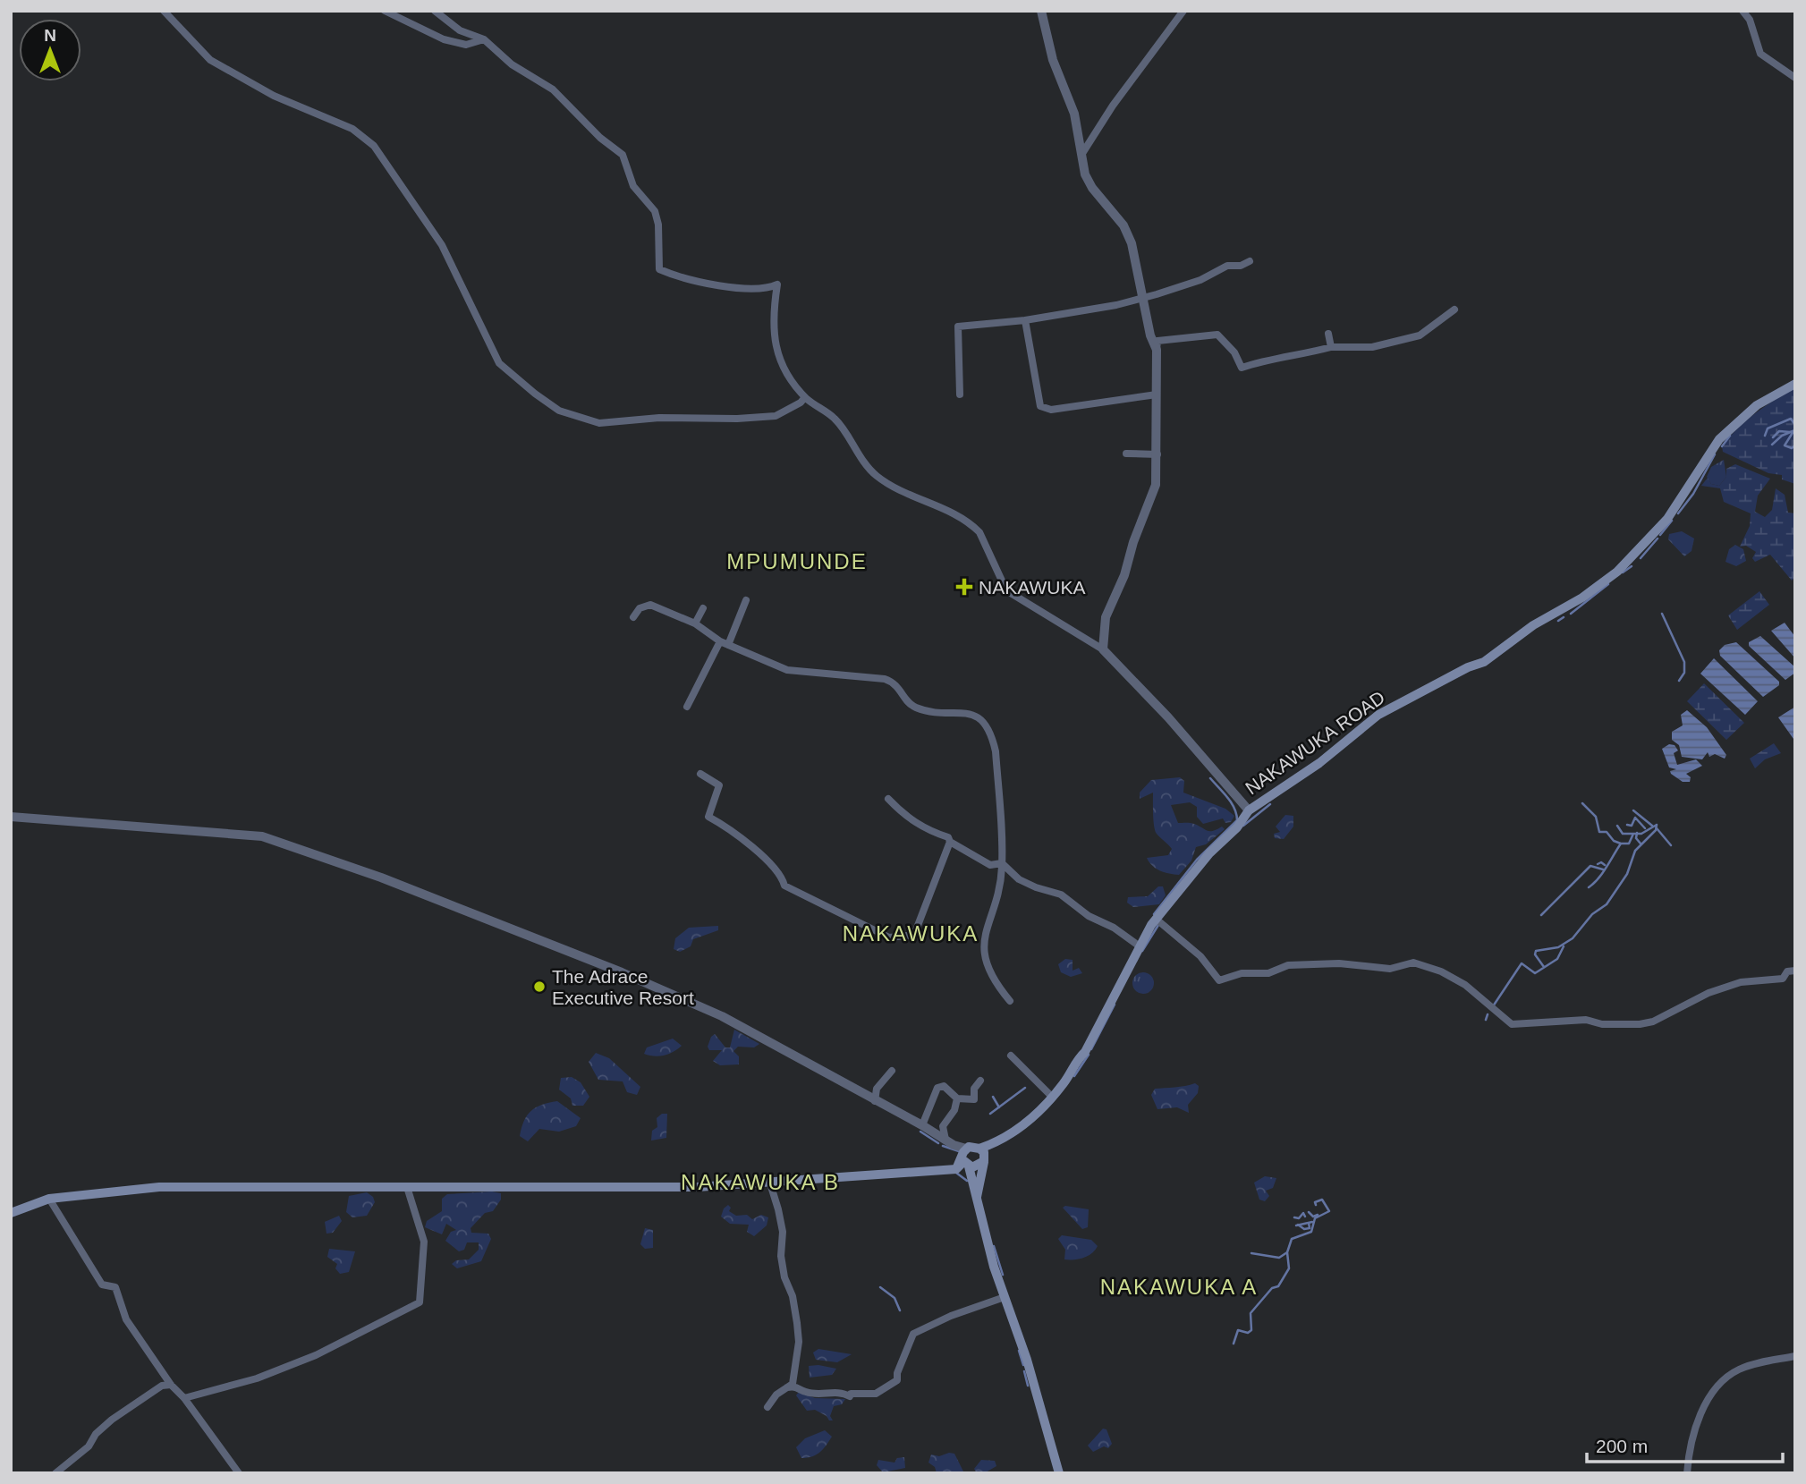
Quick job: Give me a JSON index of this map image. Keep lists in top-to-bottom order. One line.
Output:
{"streets":{"main road":["NAKAWUKA ROAD"]},"districts":["MPUMUNDE","NAKAWUKA","NAKAWUKA B","NAKAWUKA A"],"places":{"health":["NAKAWUKA"],"other":["The Adrace Executive Resort"]},"scale_bar":"200 m","north":"top"}
